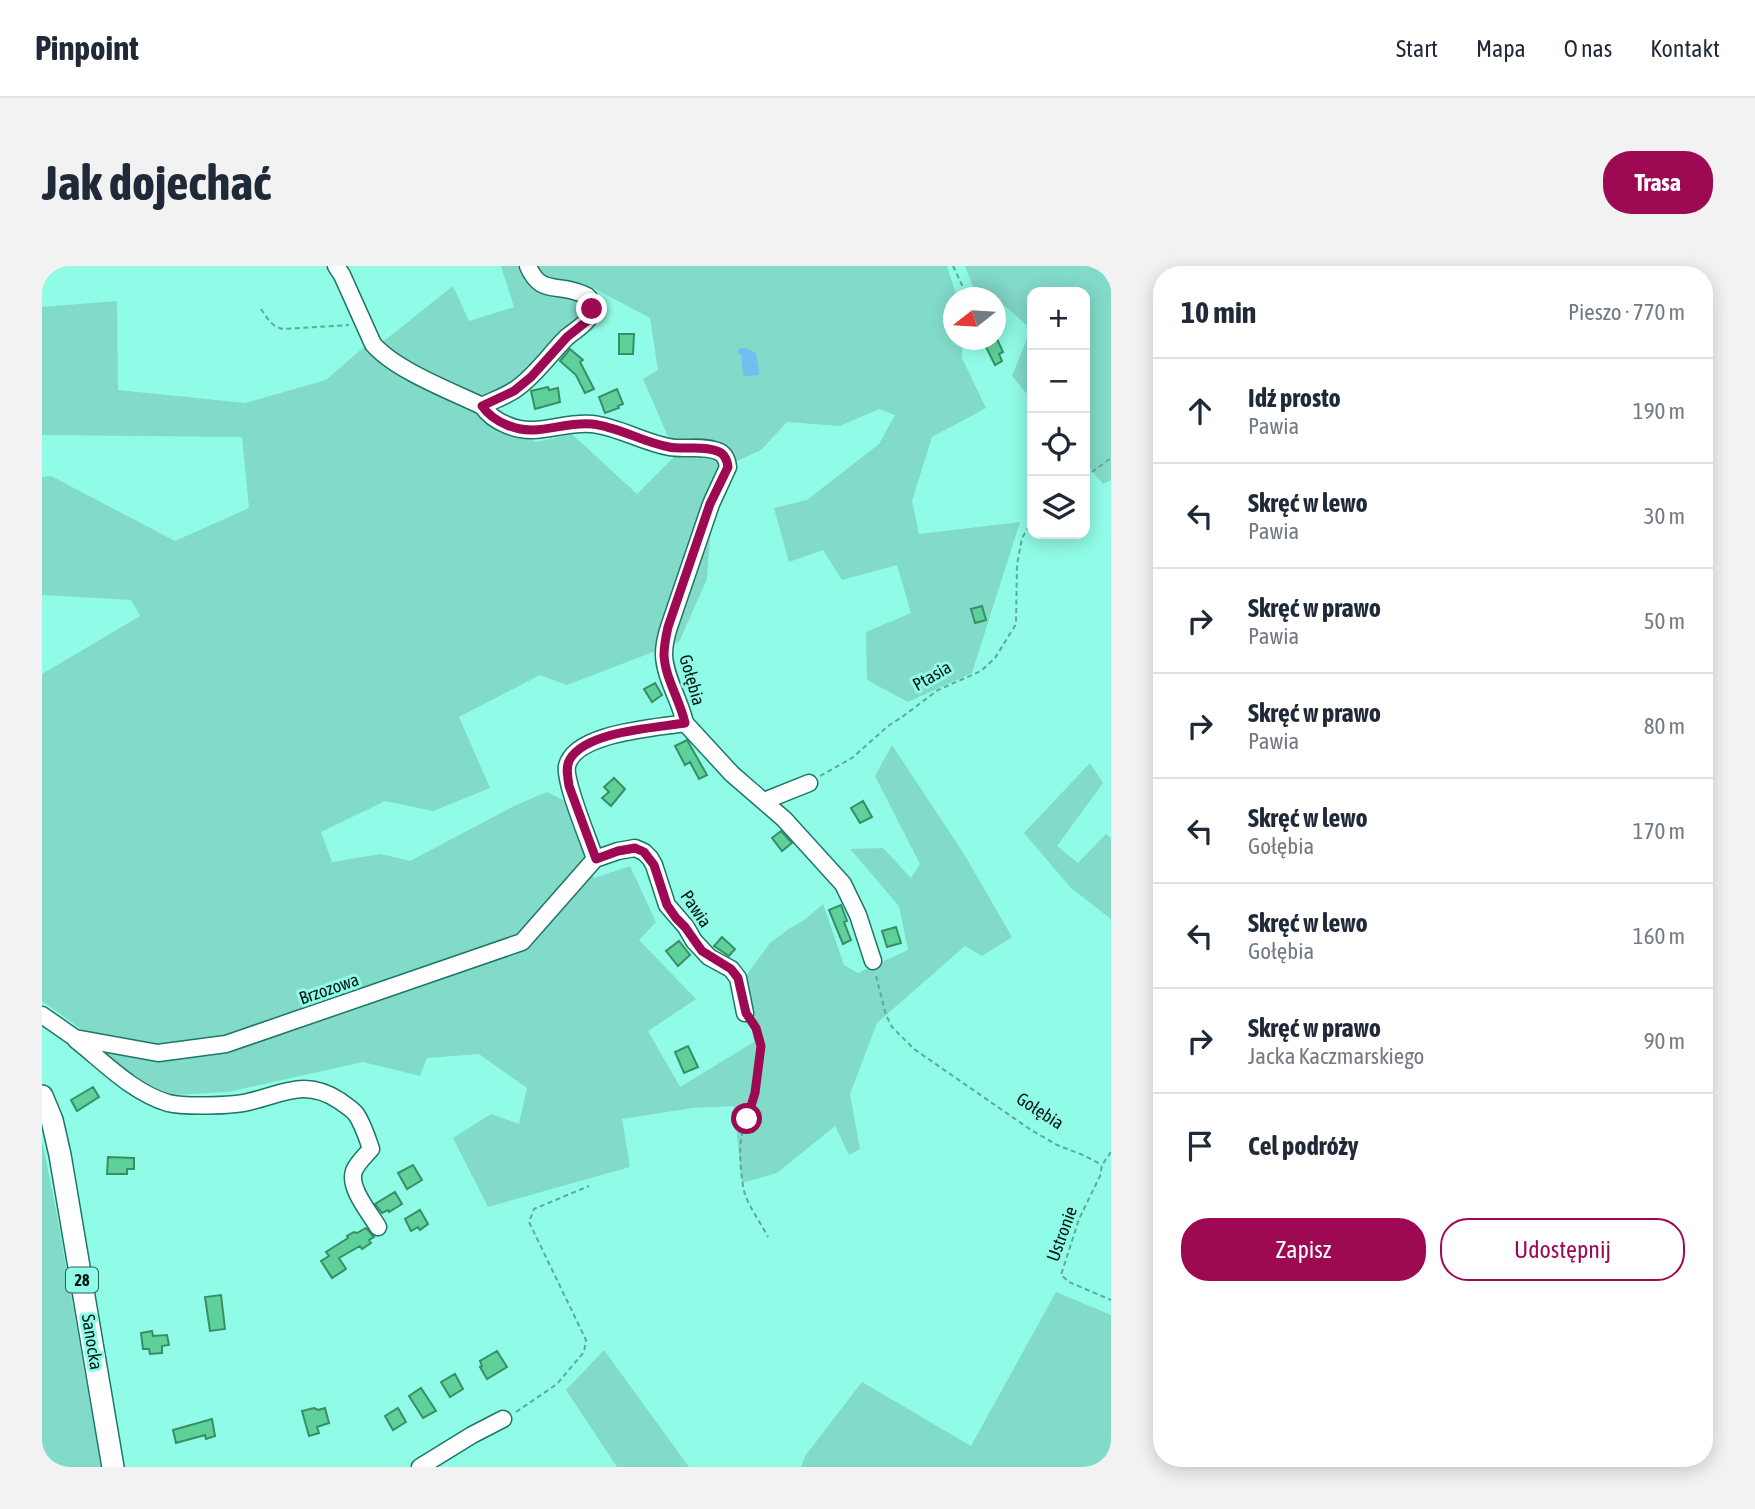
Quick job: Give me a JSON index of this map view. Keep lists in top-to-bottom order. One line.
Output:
{"streets":{"main road":["28","Sanocka"],"street":["Gołębia","Pawia","Brzozowa"],"path":["Ptasia","Ustronie"]},"crossings":[["Gołębia","Ustronie"],["Pawia","Brzozowa"]],"north":"left","page":{"header":"Pinpoint","nav":["Start","Mapa","O nas","Kontakt"],"buttons":["Trasa",["Zapisz","Udostępnij"]],"title":"Jak dojechać","heading":["10 min","Pieszo · 770 m"],"map_buttons":["+","−"],"list":[["Idź prosto","Pawia","190 m"],["Skręć w lewo","Pawia","30 m"],["Skręć w prawo","Pawia","50 m"],["Skręć w prawo","Pawia","80 m"],["Skręć w lewo","Gołębia","170 m"],["Skręć w lewo","Gołębia","160 m"],["Skręć w prawo","Jacka Kaczmarskiego","90 m"],"Cel podróży"]}}
